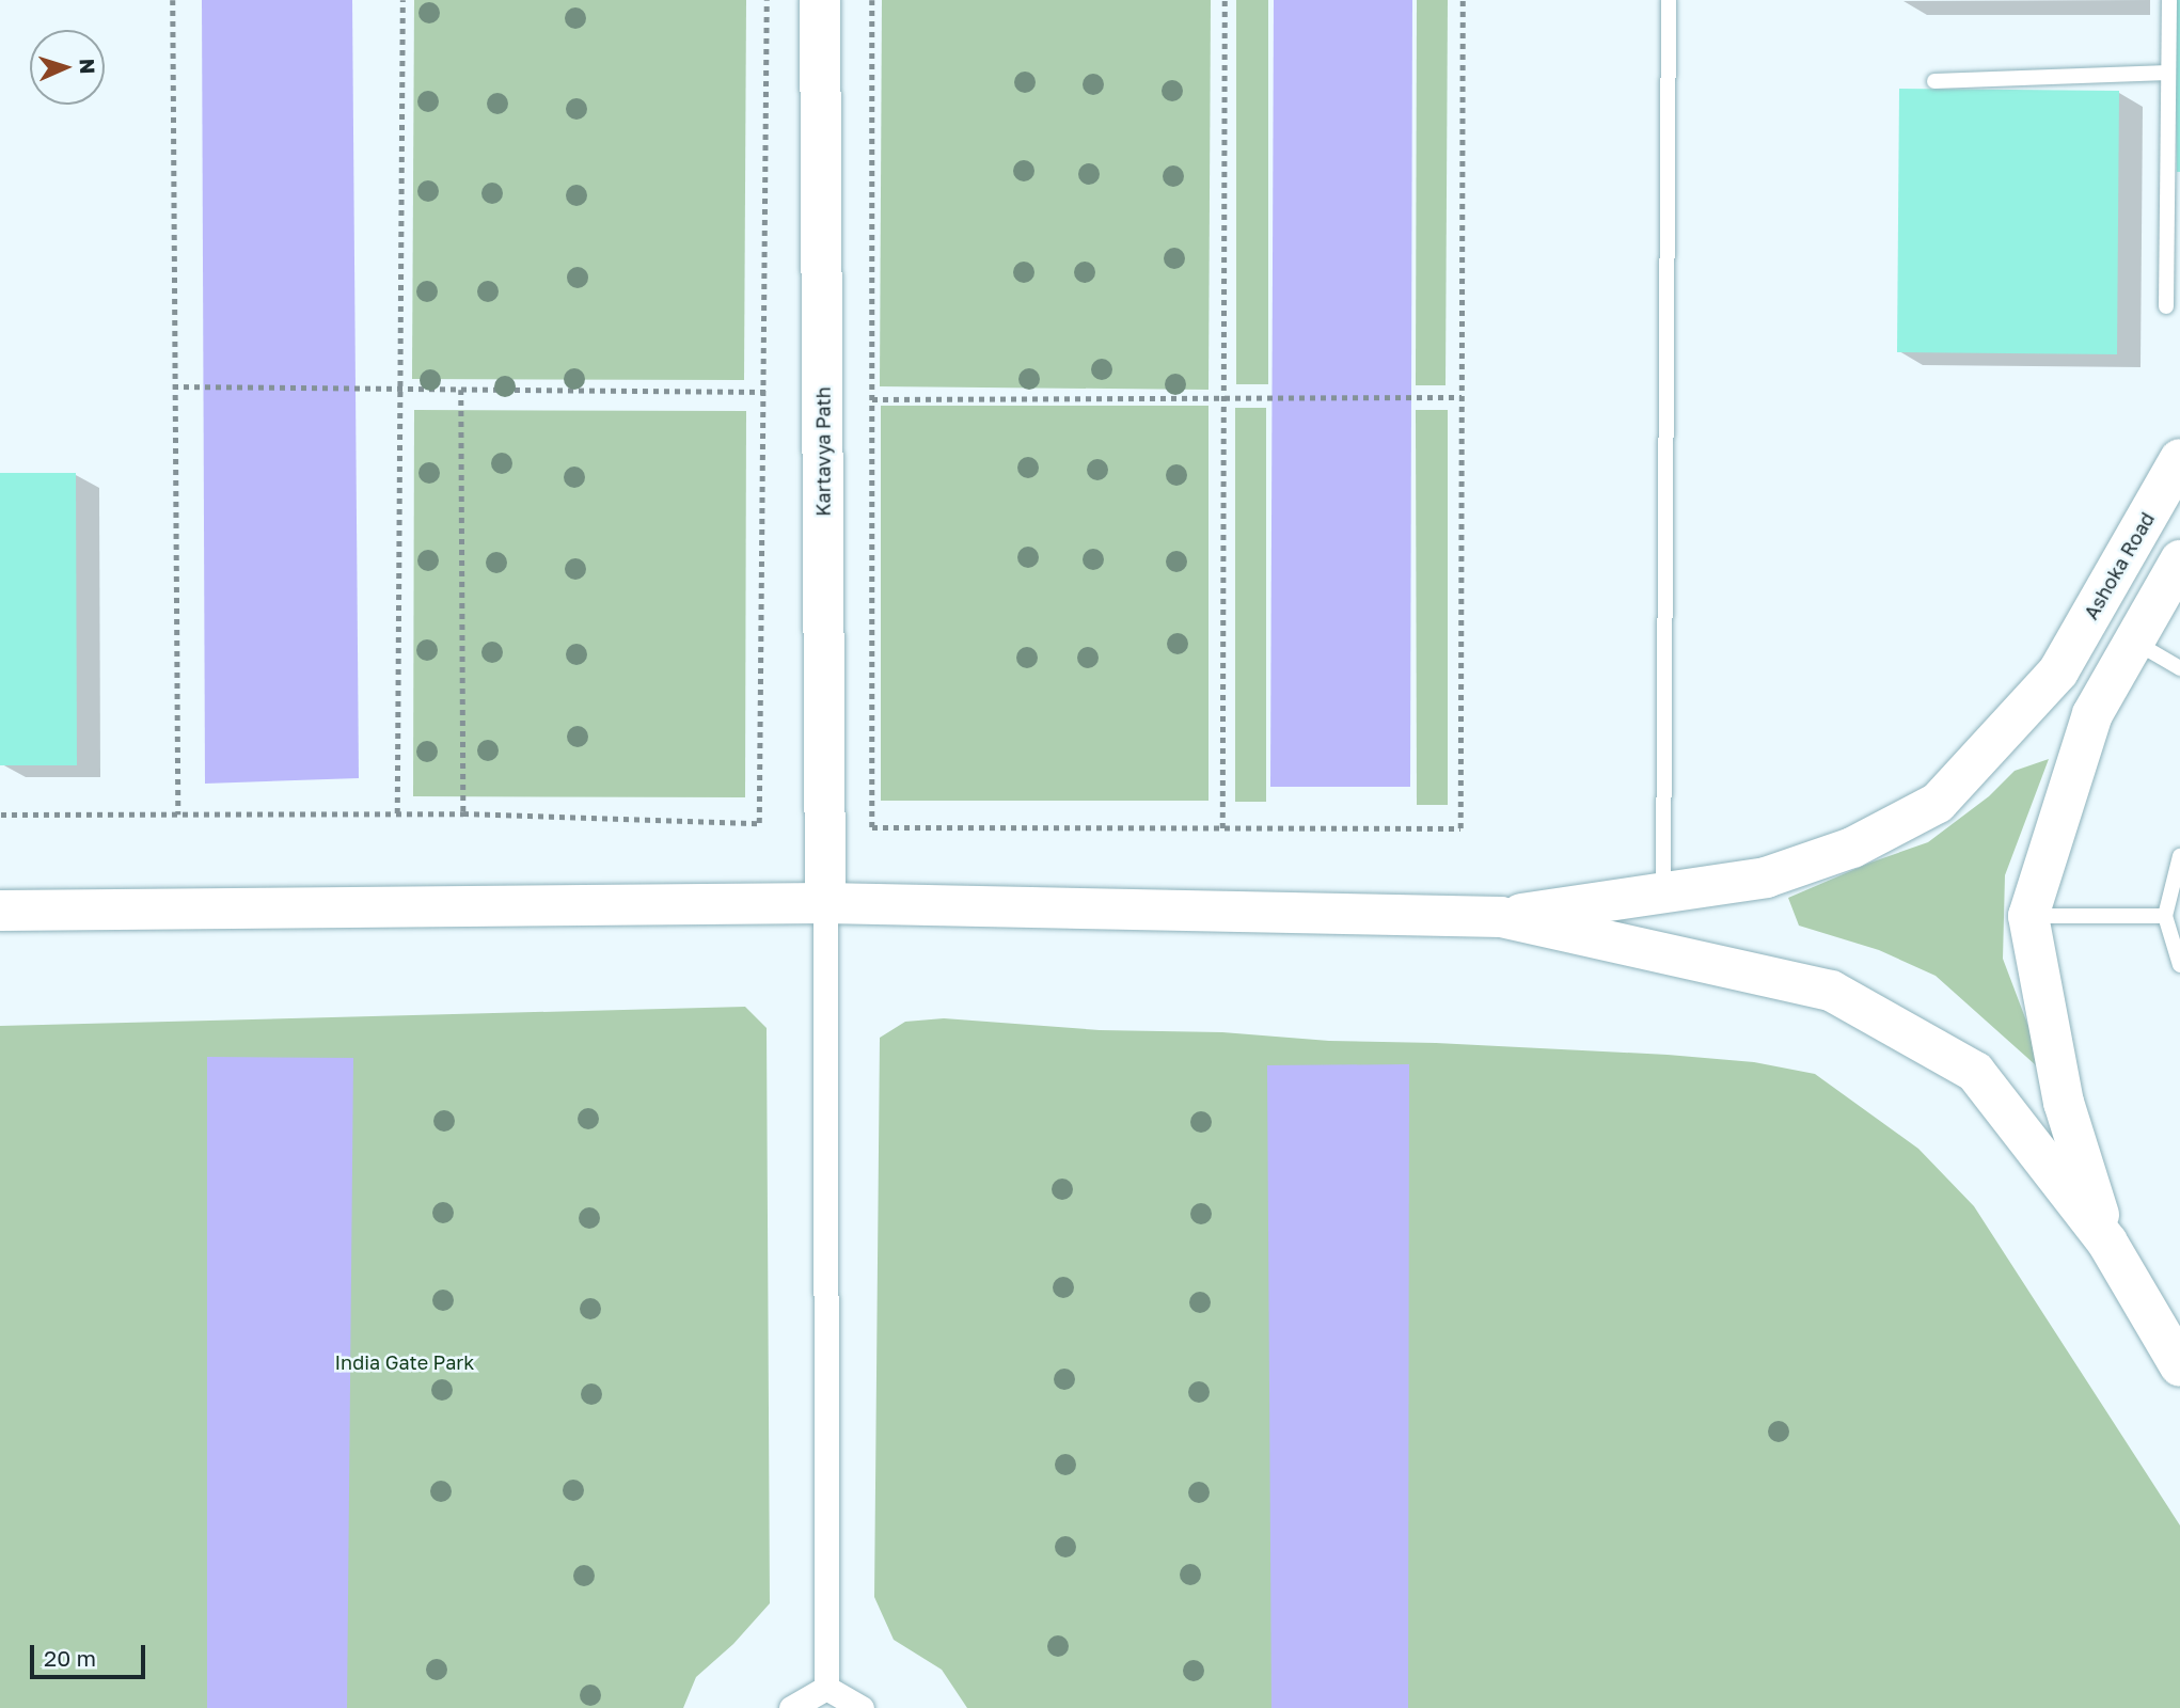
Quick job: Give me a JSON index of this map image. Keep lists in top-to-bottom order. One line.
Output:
{"streets":{"main road":["Kartavya Path","Ashoka Road"]},"parks":["India Gate Park"],"scale_bar":"20 m","north":"right"}
